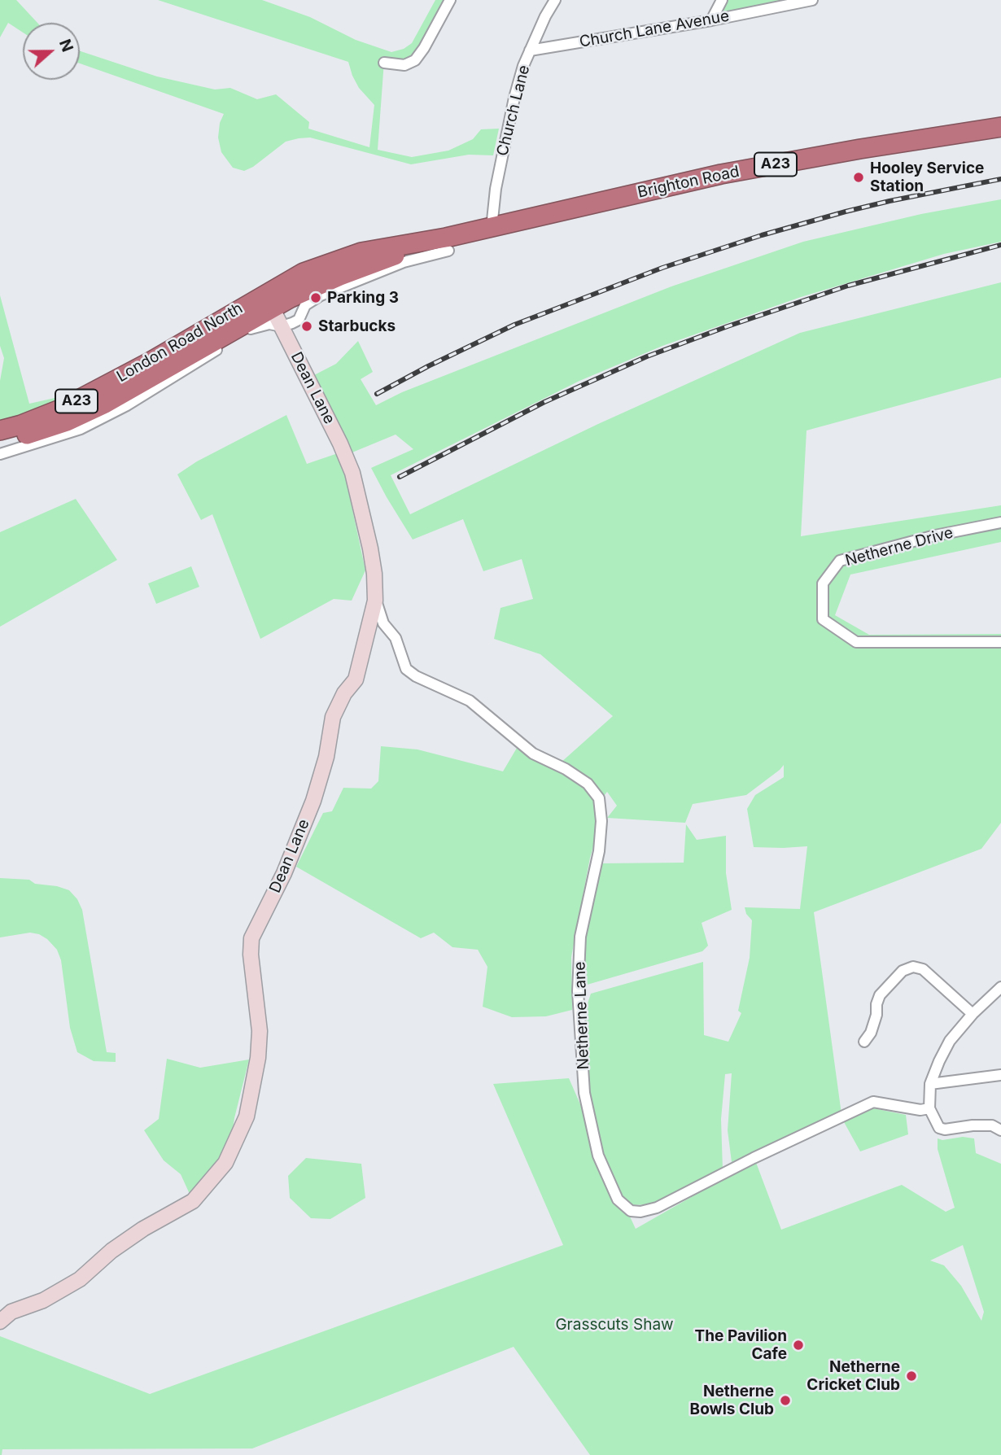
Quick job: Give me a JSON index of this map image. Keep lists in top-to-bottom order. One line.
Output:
{"streets":{"highway":["A23","Brighton Road","London Road North"],"street":["Church Lane Avenue","Church Lane","Dean Lane","Netherne Drive","Netherne Lane"]},"crossings":[["Church Lane Avenue","Church Lane"],["Church Lane","Brighton Road"],["Brighton Road","London Road North"],["Brighton Road","Dean Lane"],["London Road North","Dean Lane"],["Dean Lane","Netherne Lane"]],"parks":["Grasscuts Shaw"],"places":["Hooley Service Station","Parking 3","Starbucks","The Pavilion Cafe","Netherne Cricket Club","Netherne Bowls Club"],"north":"right"}
